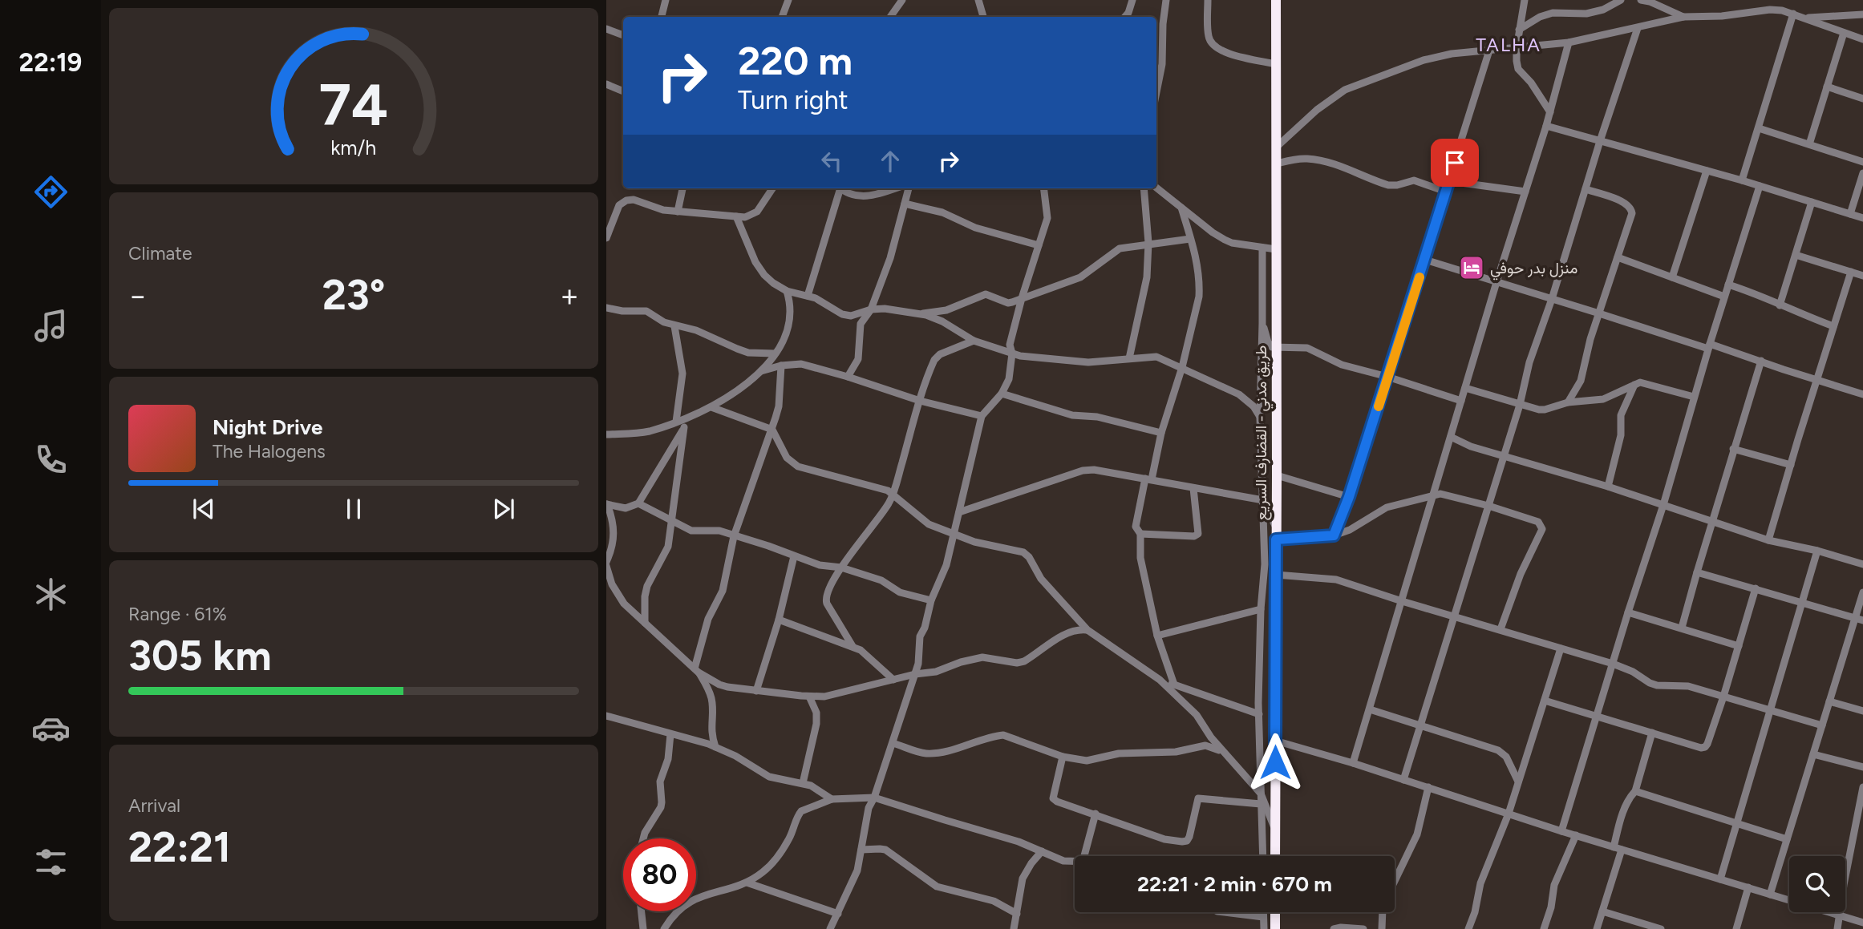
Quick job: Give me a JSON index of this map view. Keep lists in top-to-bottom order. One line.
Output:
{"streets":{"highway":["طريق مدني - القضارف السريع"]},"districts":["TALHA"],"places":{"hotel":["منزل بدر حوفي"]},"page":{"tabs":"22:19","turn":["220 m","Turn right"],"tile":["Climate",["Range · 61%","305 km"],["Arrival","22:21"]],"heat":["−","23°","+"],"song":["Night Drive","The Halogens"],"limit":"80","trip":"22:21 · 2 min · 670 m","gauge":["74","km/h"]}}
